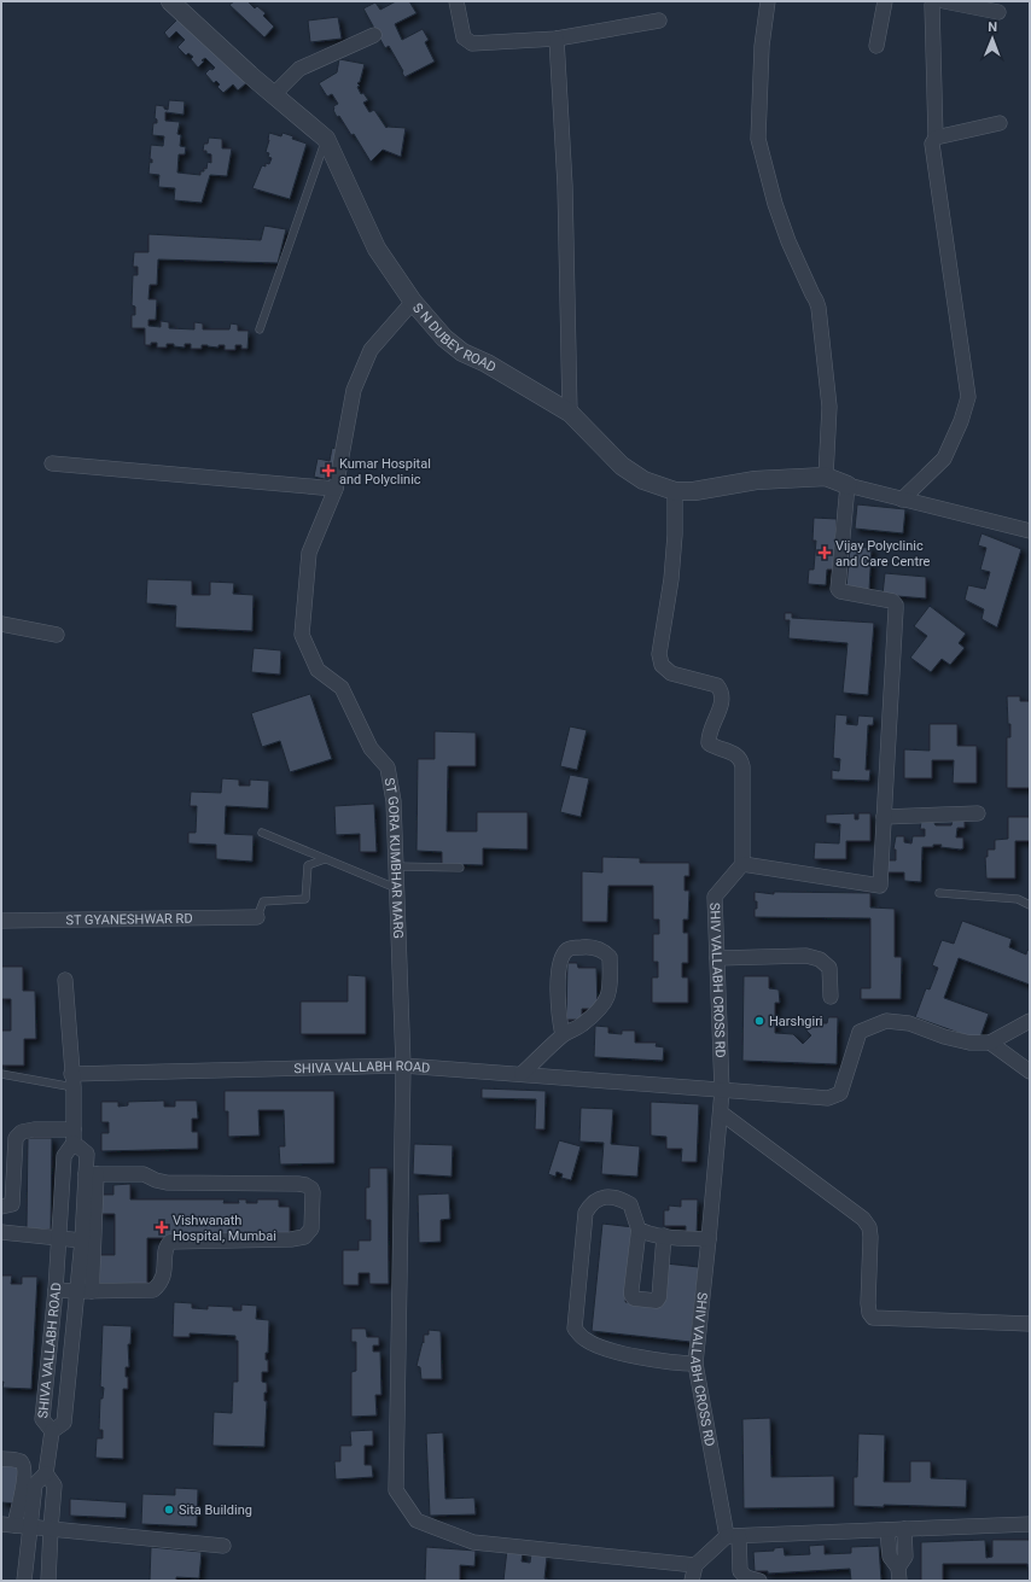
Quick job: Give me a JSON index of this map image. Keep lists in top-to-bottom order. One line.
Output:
{"streets":{"street":["S N DUBEY ROAD","ST GORA KUMBHAR MARG","ST GYANESHWAR RD","SHIV VALLABH CROSS RD","SHIVA VALLABH ROAD"]},"crossings":[["S N DUBEY ROAD","ST GORA KUMBHAR MARG"],["ST GORA KUMBHAR MARG","SHIVA VALLABH ROAD"],["SHIV VALLABH CROSS RD","SHIVA VALLABH ROAD"]],"places":{"health":["Kumar Hospital and Polyclinic","Vijay Polyclinic and Care Centre","Vishwanath Hospital, Mumbai"],"other":["Harshgiri","Sita Building"]},"north":"top"}
